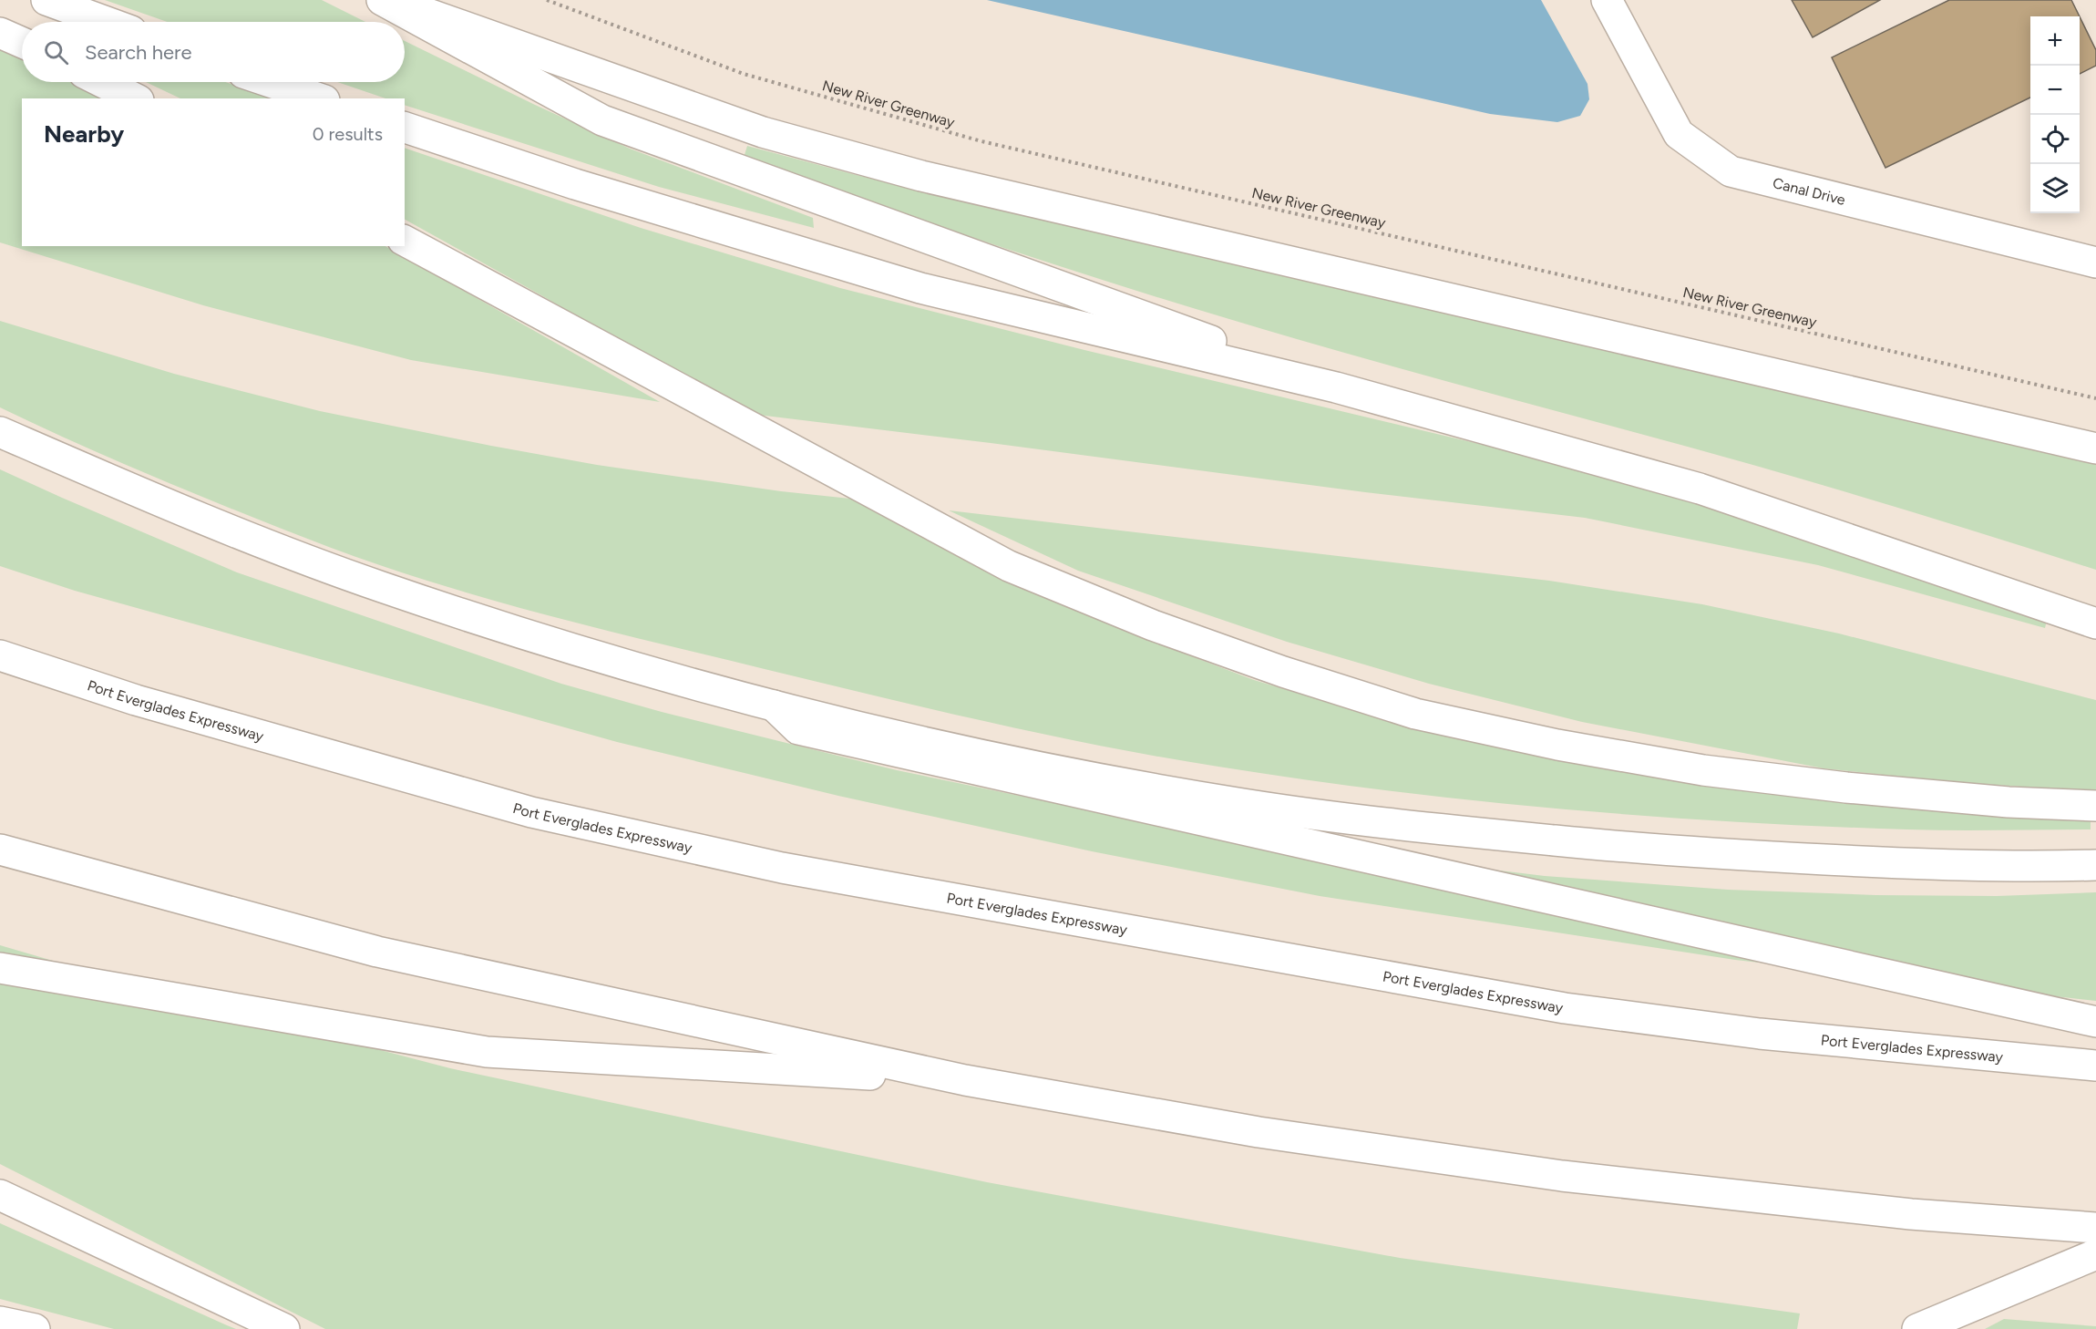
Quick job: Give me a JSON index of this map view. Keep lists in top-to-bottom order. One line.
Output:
{"streets":{"main road":["Canal Drive","Port Everglades Expressway"],"path":["New River Greenway"]},"page":{"map_buttons":["+","−"],"search":"Search here","heading":["Nearby","0 results"]}}
